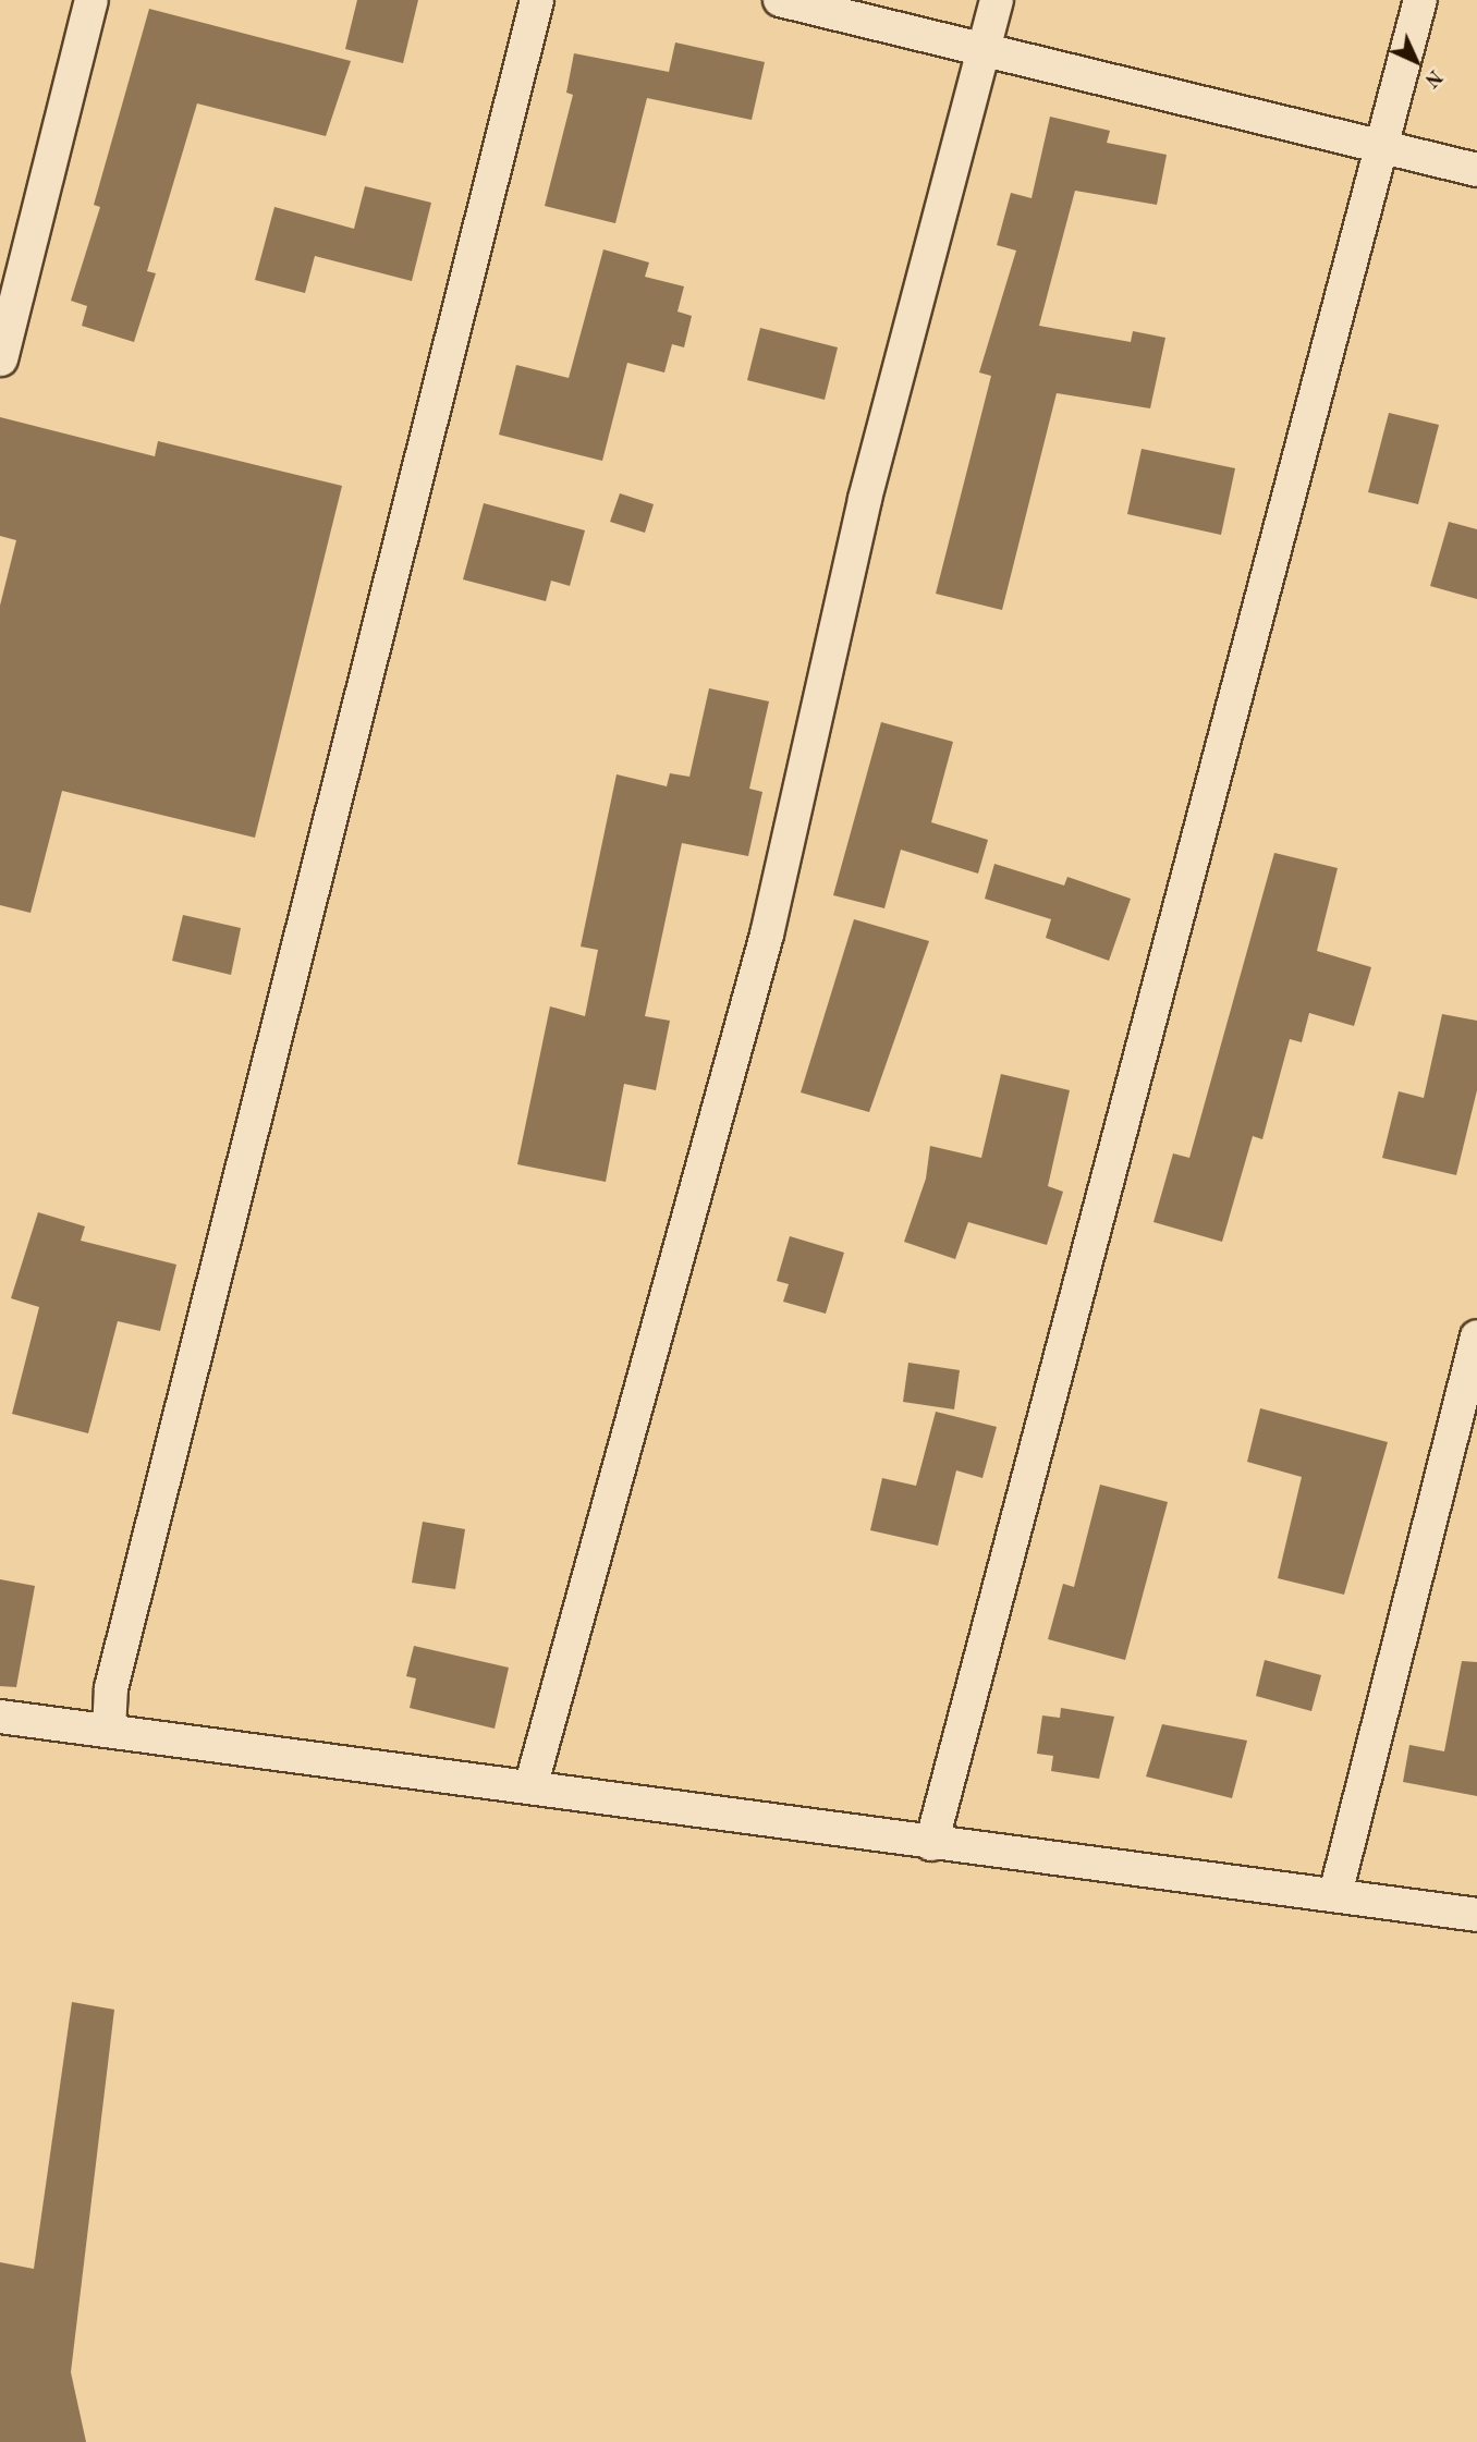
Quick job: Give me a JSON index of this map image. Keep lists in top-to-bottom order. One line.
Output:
{"north":"bottom right"}
